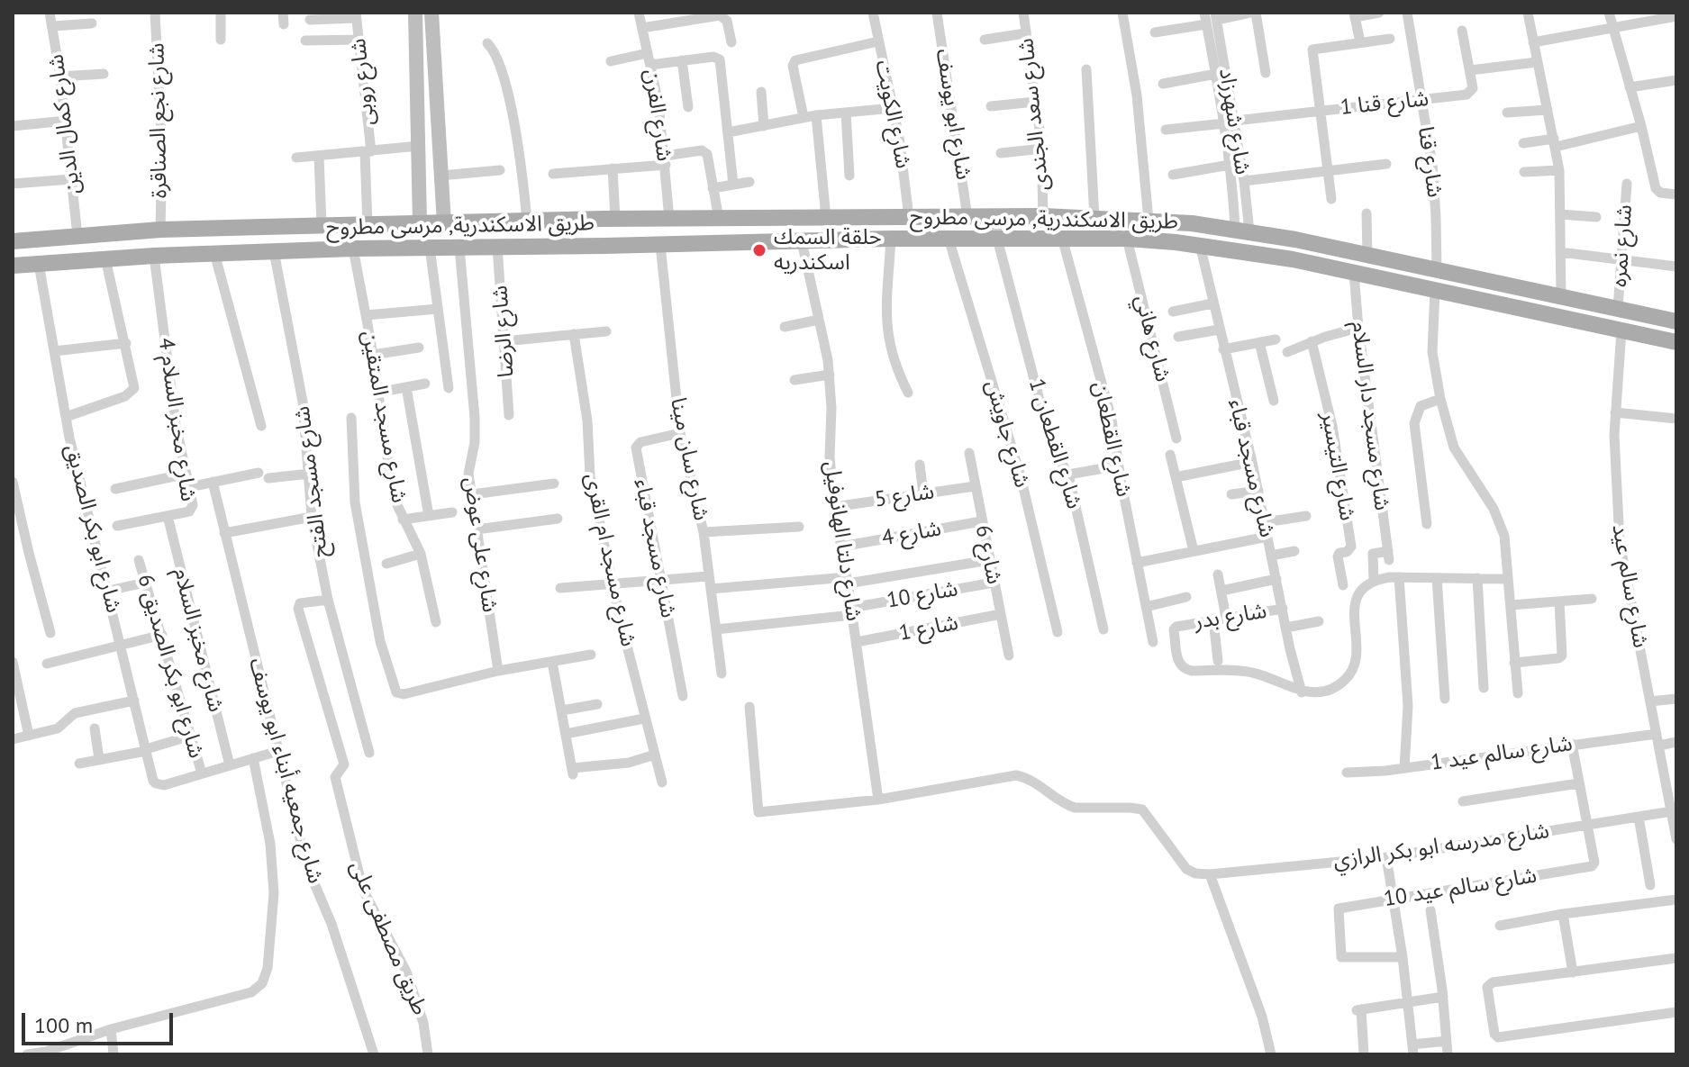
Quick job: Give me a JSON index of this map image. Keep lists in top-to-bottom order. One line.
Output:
{"streets":{"main road":["طريق الاسكندرية, مرسى مطروح"],"street":["شارع روبى","شارع قنا 1","شارع الكويت","شارع ابو يوسف","شارع سعد الجندى","شارع الفرن","شارع نجع الصناقرة","شارع شهرزاد","شارع كمال الدين","شارع قنا","شارع نمره","شارع الرضا","شارع هاني","شارع مسجد دار السلام","شارع مسجد المتقين","شارع مخبز السلام 4","شارع جاويش","شارع القطعان","شارع القطعان 1","شارع سان مينا","شارع التيسير","شارع مسجد قباء","شارع مسجد الفتح","شارع 5","شارع ابو بكر الصديق","شارع 4","شارع دلتا الهانوفيل","شارع على عوض","شارع 6","شارع مسجد ام القرى","شارع سالم عيد","شارع 10","شارع بدر","شارع 1","شارع مخبز السلام","شارع ابو بكر الصديق 6","شارع سالم عيد 1","شارع جمعيه أبناء ابو يوسف","شارع مدرسه ابو بكر الرازي","شارع سالم عيد 10","طريق مصطفى على"]},"crossings":[["شارع روبى","طريق الاسكندرية, مرسى مطروح"],["شارع قنا 1","شارع شهرزاد"],["شارع قنا 1","شارع قنا"],["شارع الكويت","طريق الاسكندرية, مرسى مطروح"],["شارع ابو يوسف","طريق الاسكندرية, مرسى مطروح"],["شارع سعد الجندى","طريق الاسكندرية, مرسى مطروح"],["شارع الفرن","طريق الاسكندرية, مرسى مطروح"],["شارع نجع الصناقرة","طريق الاسكندرية, مرسى مطروح"],["شارع شهرزاد","طريق الاسكندرية, مرسى مطروح"],["شارع كمال الدين","طريق الاسكندرية, مرسى مطروح"],["شارع قنا","طريق الاسكندرية, مرسى مطروح"],["طريق الاسكندرية, مرسى مطروح","شارع نمره"],["طريق الاسكندرية, مرسى مطروح","شارع الرضا"],["طريق الاسكندرية, مرسى مطروح","شارع هاني"],["طريق الاسكندرية, مرسى مطروح","شارع مسجد دار السلام"],["طريق الاسكندرية, مرسى مطروح","شارع مسجد المتقين"],["طريق الاسكندرية, مرسى مطروح","شارع مخبز السلام 4"],["طريق الاسكندرية, مرسى مطروح","شارع جاويش"],["طريق الاسكندرية, مرسى مطروح","شارع القطعان"],["طريق الاسكندرية, مرسى مطروح","شارع القطعان 1"],["طريق الاسكندرية, مرسى مطروح","شارع سان مينا"],["طريق الاسكندرية, مرسى مطروح","شارع مسجد قباء"],["طريق الاسكندرية, مرسى مطروح","شارع مسجد الفتح"],["طريق الاسكندرية, مرسى مطروح","شارع ابو بكر الصديق"],["طريق الاسكندرية, مرسى مطروح","شارع دلتا الهانوفيل"],["طريق الاسكندرية, مرسى مطروح","شارع على عوض"],["طريق الاسكندرية, مرسى مطروح","شارع سالم عيد"],["شارع مخبز السلام 4","شارع مخبز السلام"],["شارع سان مينا","شارع مسجد قباء"],["شارع مسجد قباء","شارع بدر"],["شارع مسجد الفتح","طريق مصطفى على"],["شارع 5","شارع دلتا الهانوفيل"],["شارع 5","شارع 6"],["شارع ابو بكر الصديق","شارع ابو بكر الصديق 6"],["شارع 4","شارع دلتا الهانوفيل"],["شارع 4","شارع 6"],["شارع دلتا الهانوفيل","شارع 10"],["شارع دلتا الهانوفيل","شارع 1"],["شارع 6","شارع 10"],["شارع 6","شارع 1"],["شارع سالم عيد","شارع سالم عيد 1"],["شارع سالم عيد","شارع مدرسه ابو بكر الرازي"],["شارع مدرسه ابو بكر الرازي","شارع سالم عيد 10"]],"places":["حلقة السمك اسكندريه"],"scale_bar":"100 m"}
